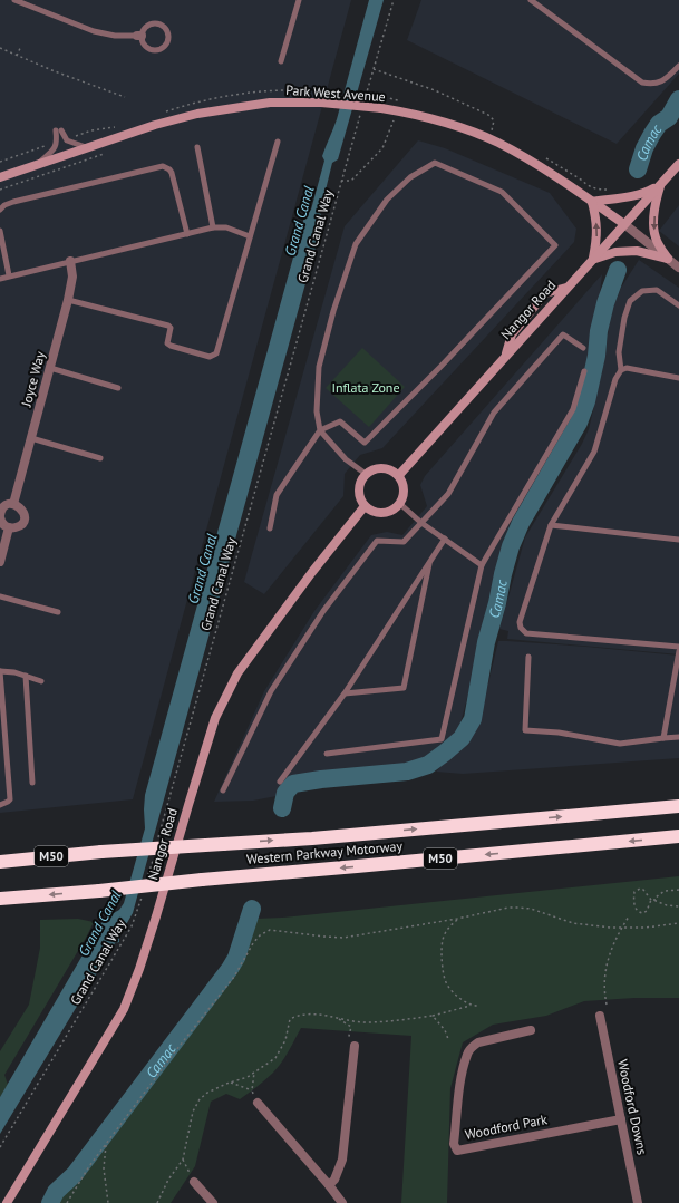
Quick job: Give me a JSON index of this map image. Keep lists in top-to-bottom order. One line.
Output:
{"streets":{"highway":["Western Parkway Motorway","M50"],"main road":["Park West Avenue","Nangor Road"],"street":["Joyce Way","Woodford Downs","Woodford Park"],"path":["Grand Canal Way"]},"crossings":[["Park West Avenue","Nangor Road"],["Woodford Downs","Woodford Park"]],"water":["Camac","Grand Canal"],"parks":["Inflata Zone"]}
